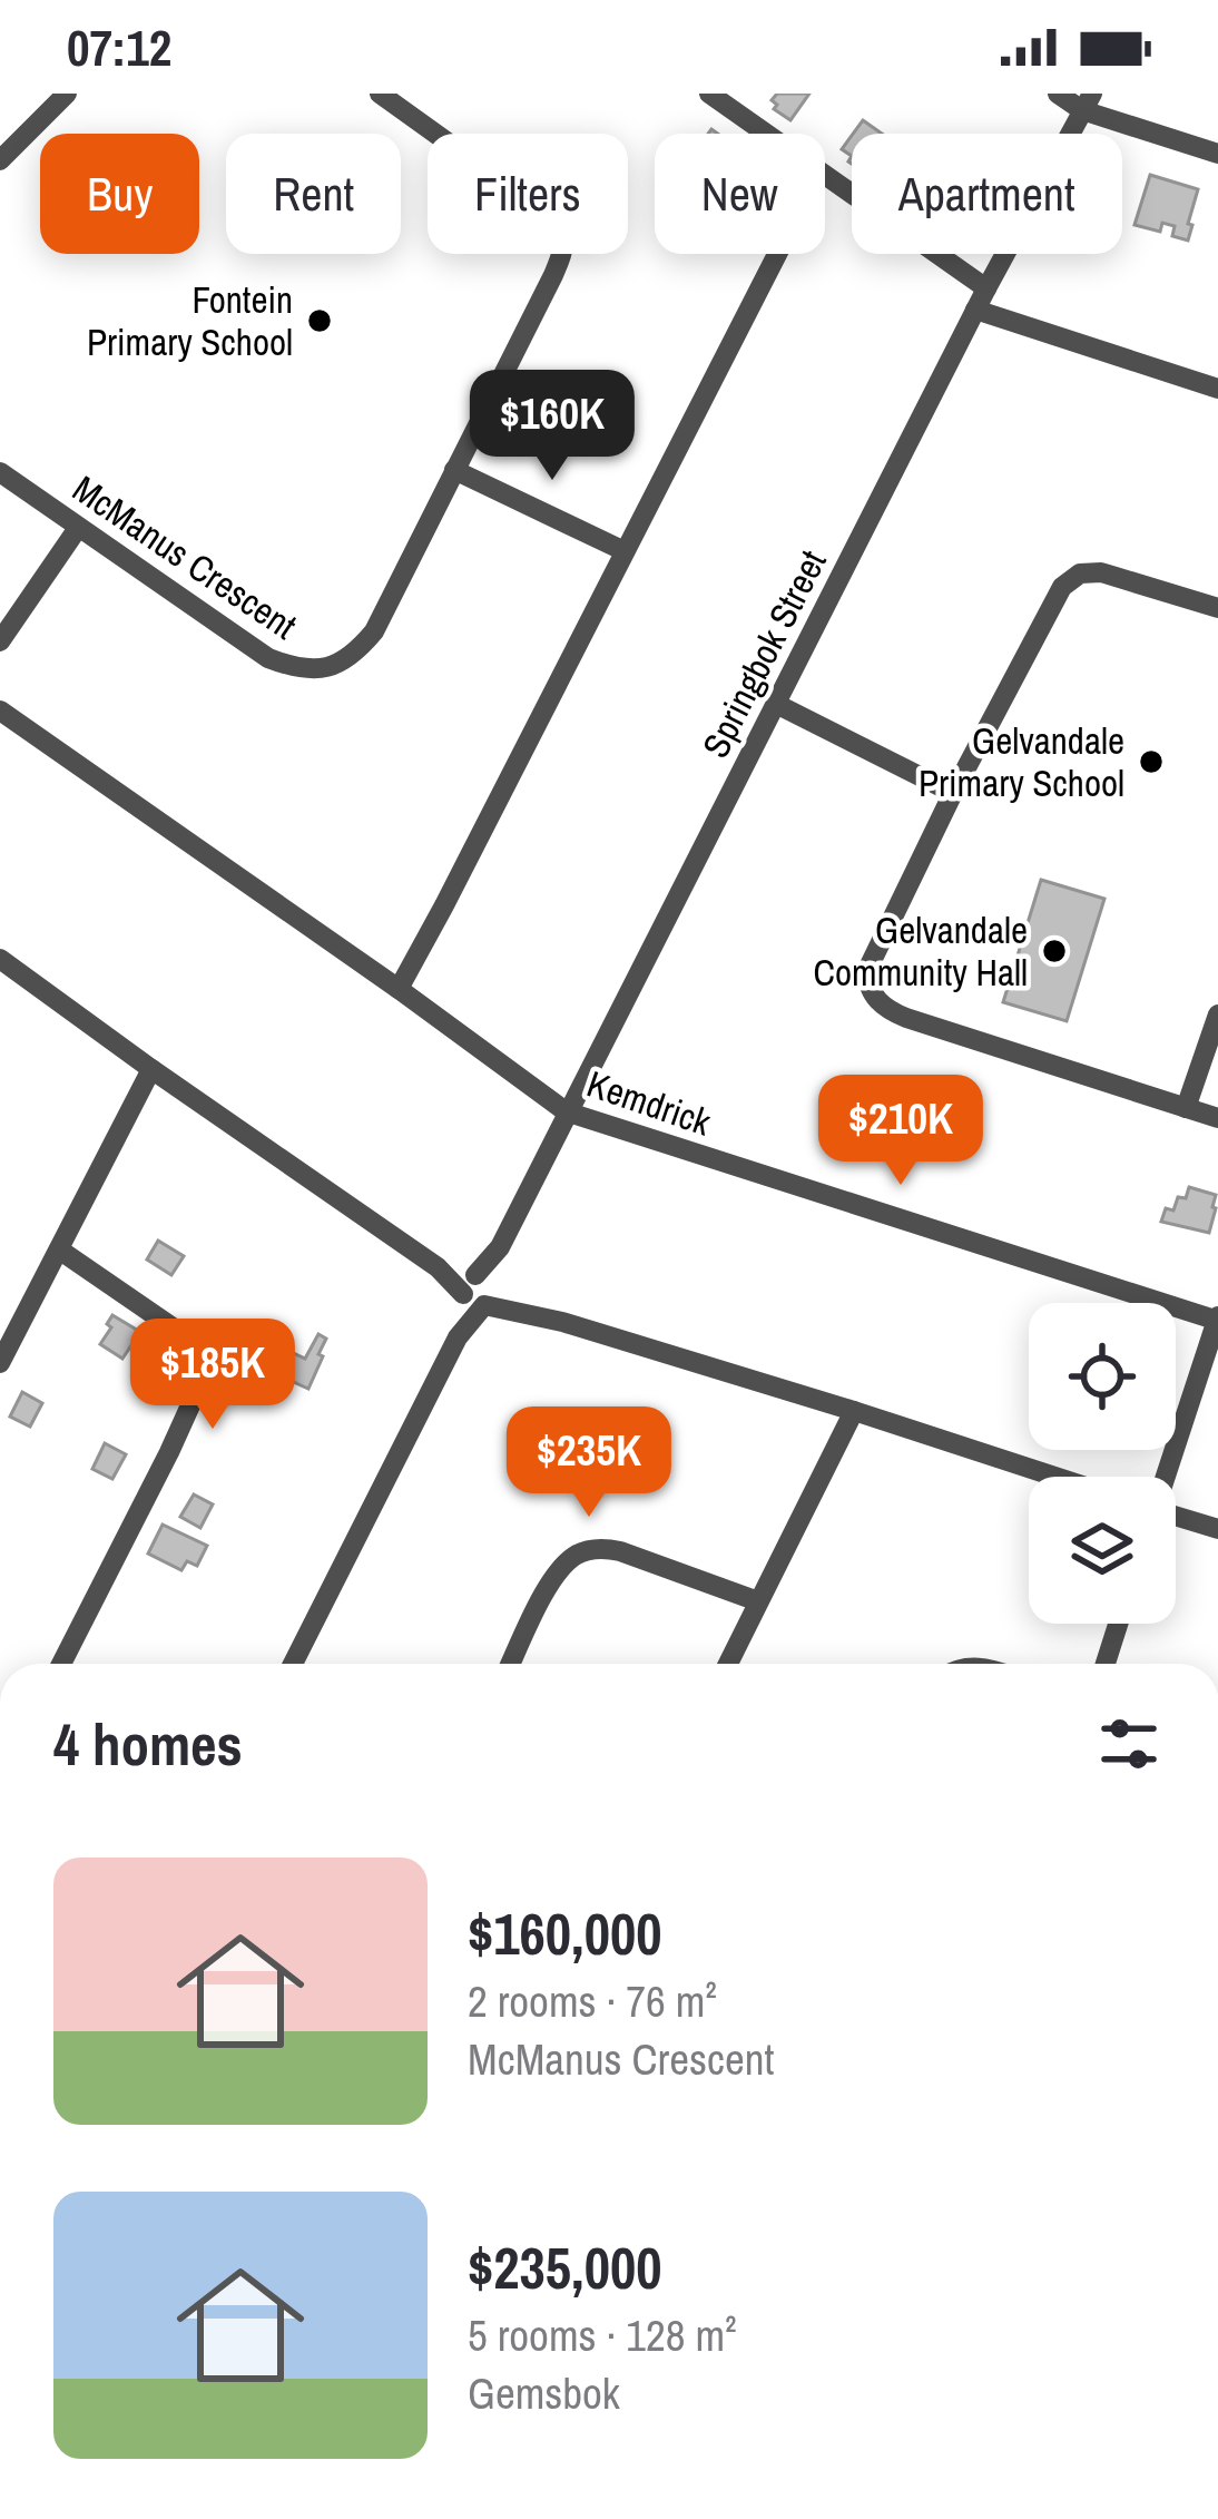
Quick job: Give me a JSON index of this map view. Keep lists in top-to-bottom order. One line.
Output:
{"streets":{"street":["McManus Crescent","Springbok Street","Kemdrick"]},"crossings":[["Springbok Street","Kemdrick"]],"places":["Fontein Primary School","Gelvandale Primary School","Gelvandale Community Hall"],"page":{"status":"07:12","chip":["Buy","Rent","Filters","New","Apartment"],"price":["$160K","$210K","$185K","$235K"],"heading":"4 homes","list":[{"name":"$160,000","note":"2 rooms · 76 m² · McManus Crescent"},{"name":"$235,000","note":"5 rooms · 128 m² · Gemsbok"}]}}
